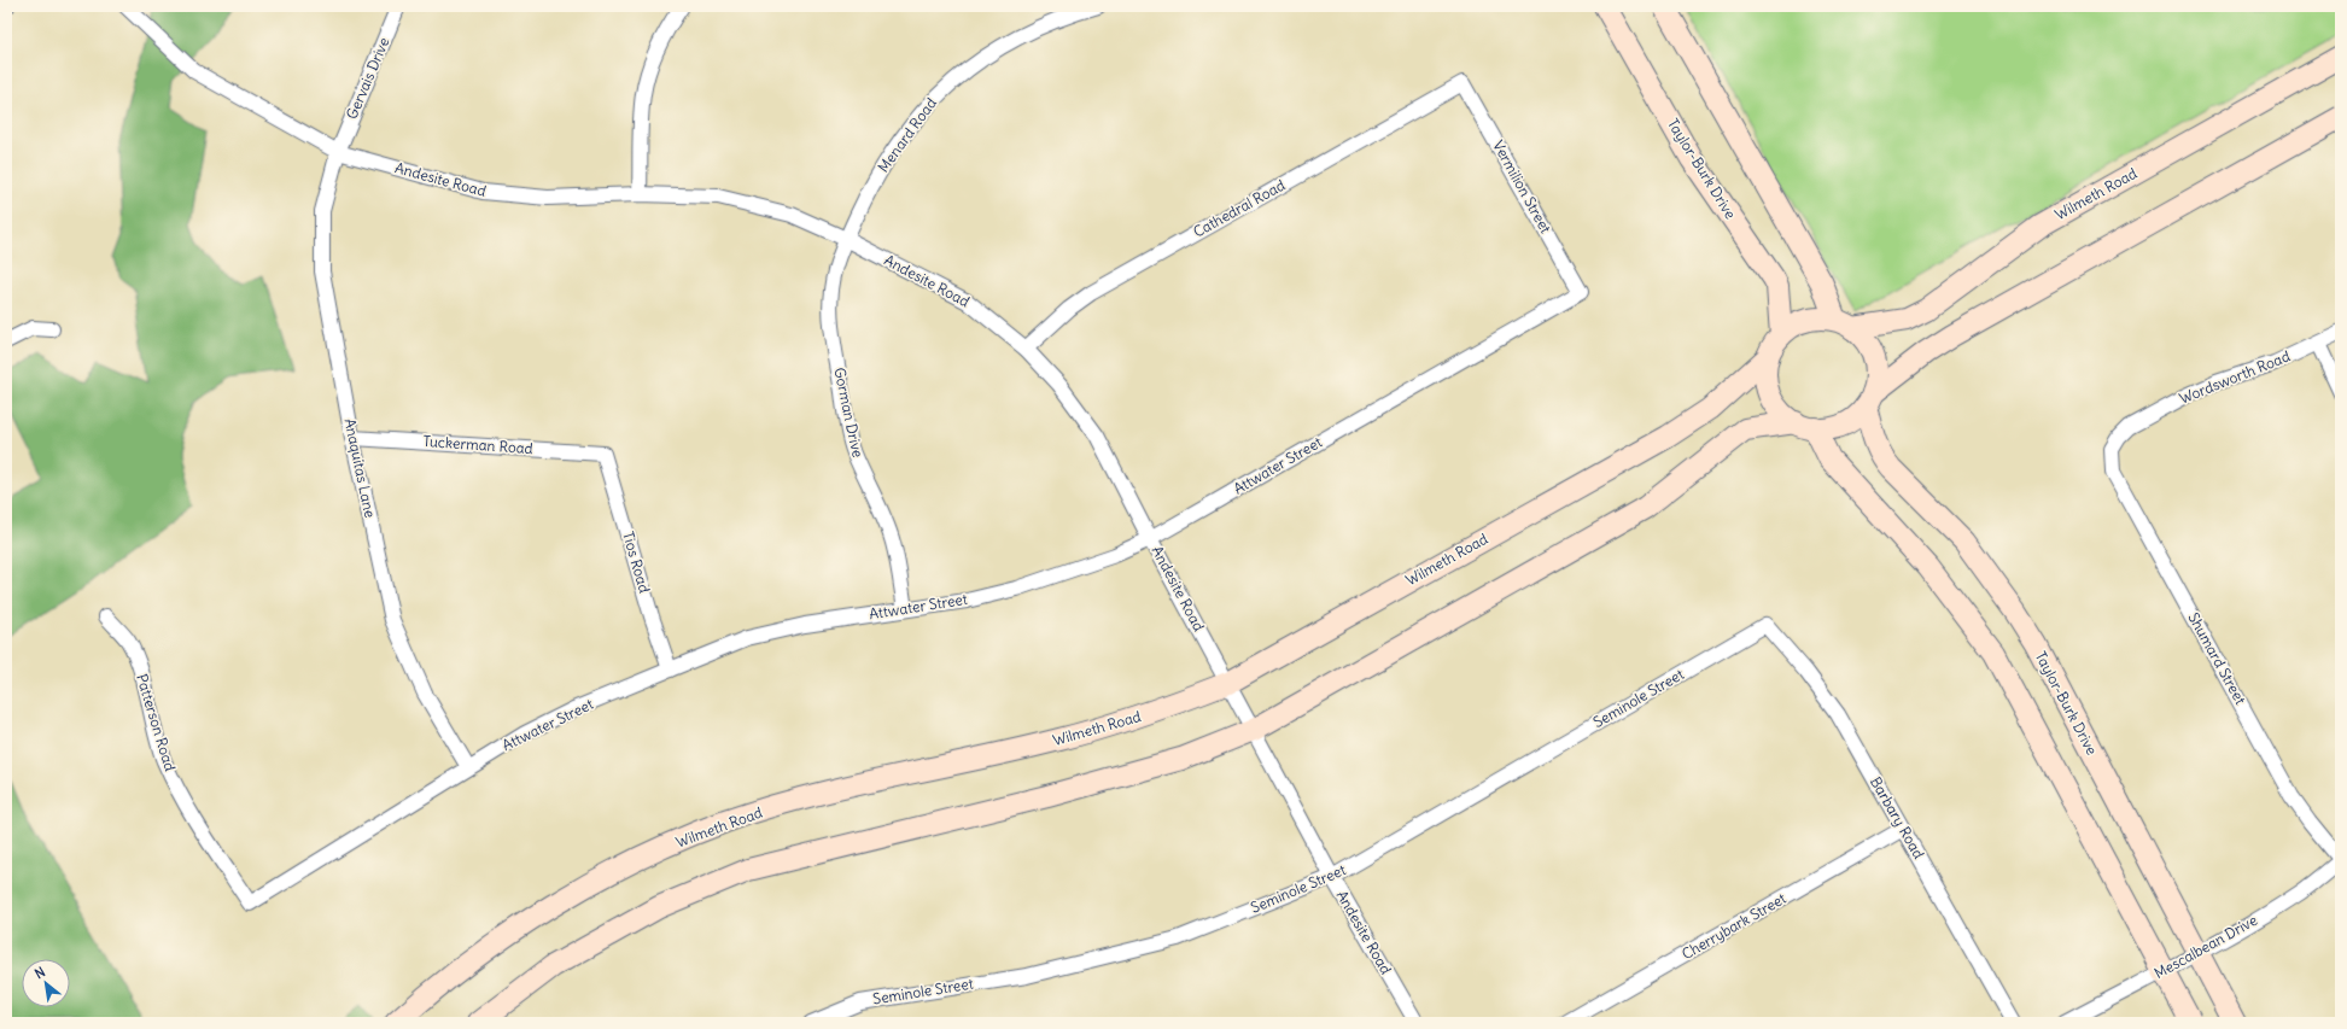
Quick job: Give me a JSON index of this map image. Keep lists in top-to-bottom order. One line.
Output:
{"streets":{"street":["Gervais Drive","Menard Road","Taylor-Burk Drive","Andesite Road","Vermilion Street","Wilmeth Road","Cathedral Road","Wordsworth Road","Gorman Drive","Tuckerman Road","Attwater Street","Anaquitas Lane","Tios Road","Shumard Street","Seminole Street","Patterson Road","Barbary Road","Cherrybark Street","Mescalbean Drive"]},"crossings":[["Gervais Drive","Andesite Road"],["Gervais Drive","Anaquitas Lane"],["Menard Road","Andesite Road"],["Menard Road","Gorman Drive"],["Taylor-Burk Drive","Wilmeth Road"],["Taylor-Burk Drive","Mescalbean Drive"],["Andesite Road","Wilmeth Road"],["Andesite Road","Cathedral Road"],["Andesite Road","Gorman Drive"],["Andesite Road","Attwater Street"],["Andesite Road","Anaquitas Lane"],["Andesite Road","Seminole Street"],["Vermilion Street","Cathedral Road"],["Vermilion Street","Attwater Street"],["Wordsworth Road","Shumard Street"],["Gorman Drive","Attwater Street"],["Tuckerman Road","Anaquitas Lane"],["Tuckerman Road","Tios Road"],["Attwater Street","Anaquitas Lane"],["Attwater Street","Tios Road"],["Attwater Street","Patterson Road"],["Shumard Street","Mescalbean Drive"],["Seminole Street","Barbary Road"],["Barbary Road","Cherrybark Street"]],"north":"top left"}
